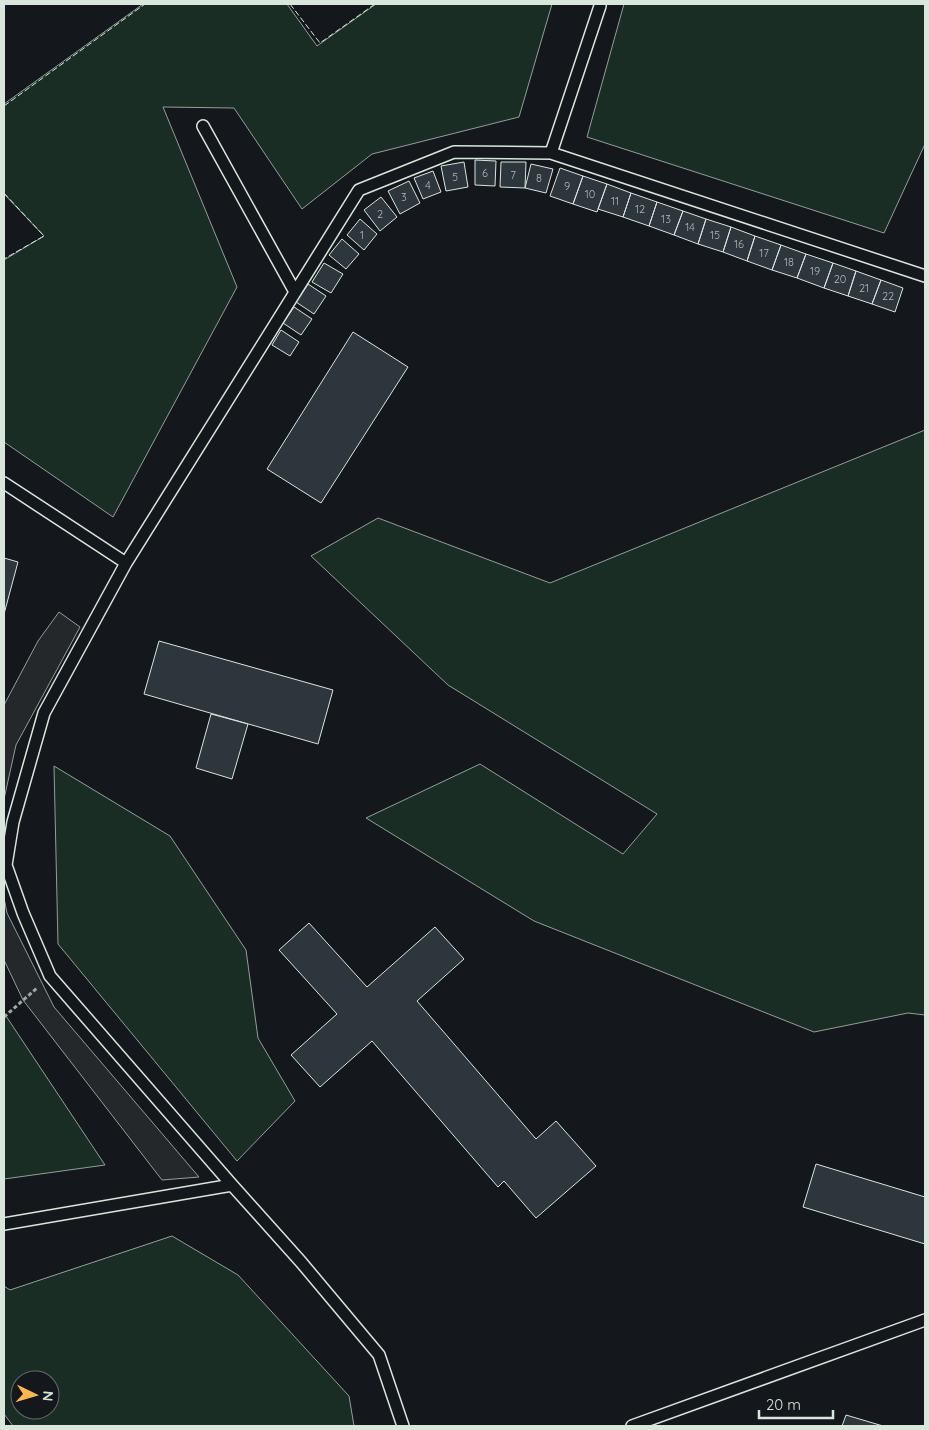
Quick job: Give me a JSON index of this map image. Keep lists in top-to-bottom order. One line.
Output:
{"house_numbers":["6","7","5","8","4","9","10","3","11","12","2","13","14","1","15","16","17","18","19","20","21","22"],"scale_bar":"20 m","north":"right"}
